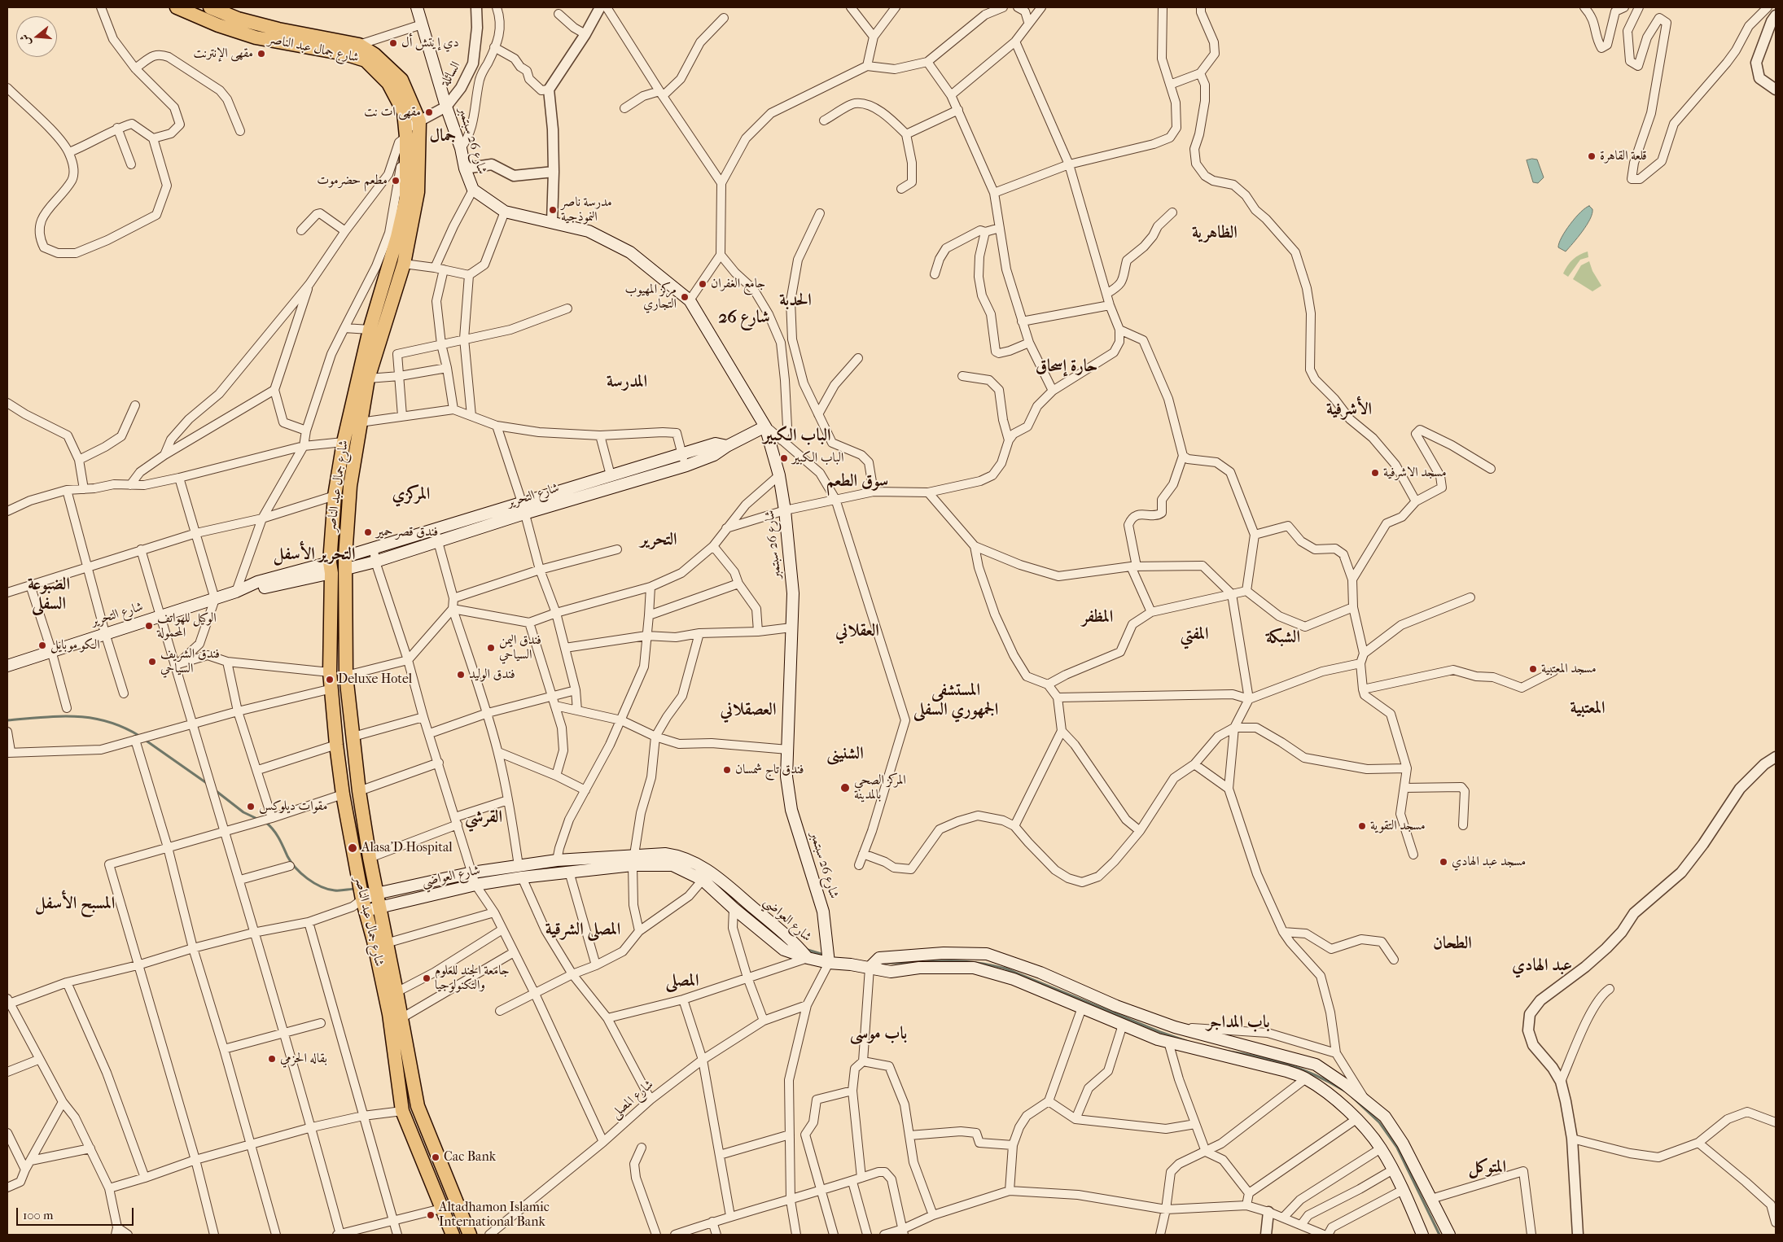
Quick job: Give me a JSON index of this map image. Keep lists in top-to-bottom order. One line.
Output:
{"streets":{"main road":["شارع جمال عبد الناصر","شارع 26 سبتمبر","شارع التحرير","شارع العواضي"],"street":["السائلة","شارع المصلى"]},"crossings":[["شارع جمال عبد الناصر","السائلة"],["شارع جمال عبد الناصر","شارع التحرير"],["شارع جمال عبد الناصر","شارع العواضي"],["السائلة","شارع 26 سبتمبر"],["شارع 26 سبتمبر","شارع التحرير"]],"districts":["جمال","الظاهرية","الحدبة","شارع 26","حارة إسحاق","المدرسة","الأشرفية","الباب الكبير","سوق الطعم","المركزي","التحرير","التحرير الأسفل","الضبوعة السفلى","المظفر","العقلاني","المفتي","الشبكة","المستشفى الجمهوري السفلى","المعتبية","العصقلاني","الشنينى","القرشي","المسبح الأسفل","المصلى الشرقية","الطحان","عبد الهادي","المصلى","باب المداجر","باب موسى","المتوكل"],"places":["دي إيتش أل","مقهى الإنترنت","مقهى ات نت","قلعة القاهرة","مطعم حضرموت","مدرسة ناصر النموذجية","جامع الغفران","مركز المهيوب التجاري","الباب الكبير","مسجد الاشرفية","فندق قصر حمير","الوكيل للهواتف المحمولة","الكو موبايل","فندق اليمن السياحي","فندق الشريف السياحي","مسجد المعتبية","فندق الوليد","Deluxe Hotel","فندق تاج شمسان","المركز الصحي بالمدينة","مقوات ديلوكس","مسجد التقوية","Alasa'D Hospital","مسجد عبد الهادي","جامعة الجند للعلوم والتكنولوجيا","بقاله الحزمي","Cac Bank","Altadhamon Islamic International Bank"],"scale_bar":"100 m","north":"left"}
